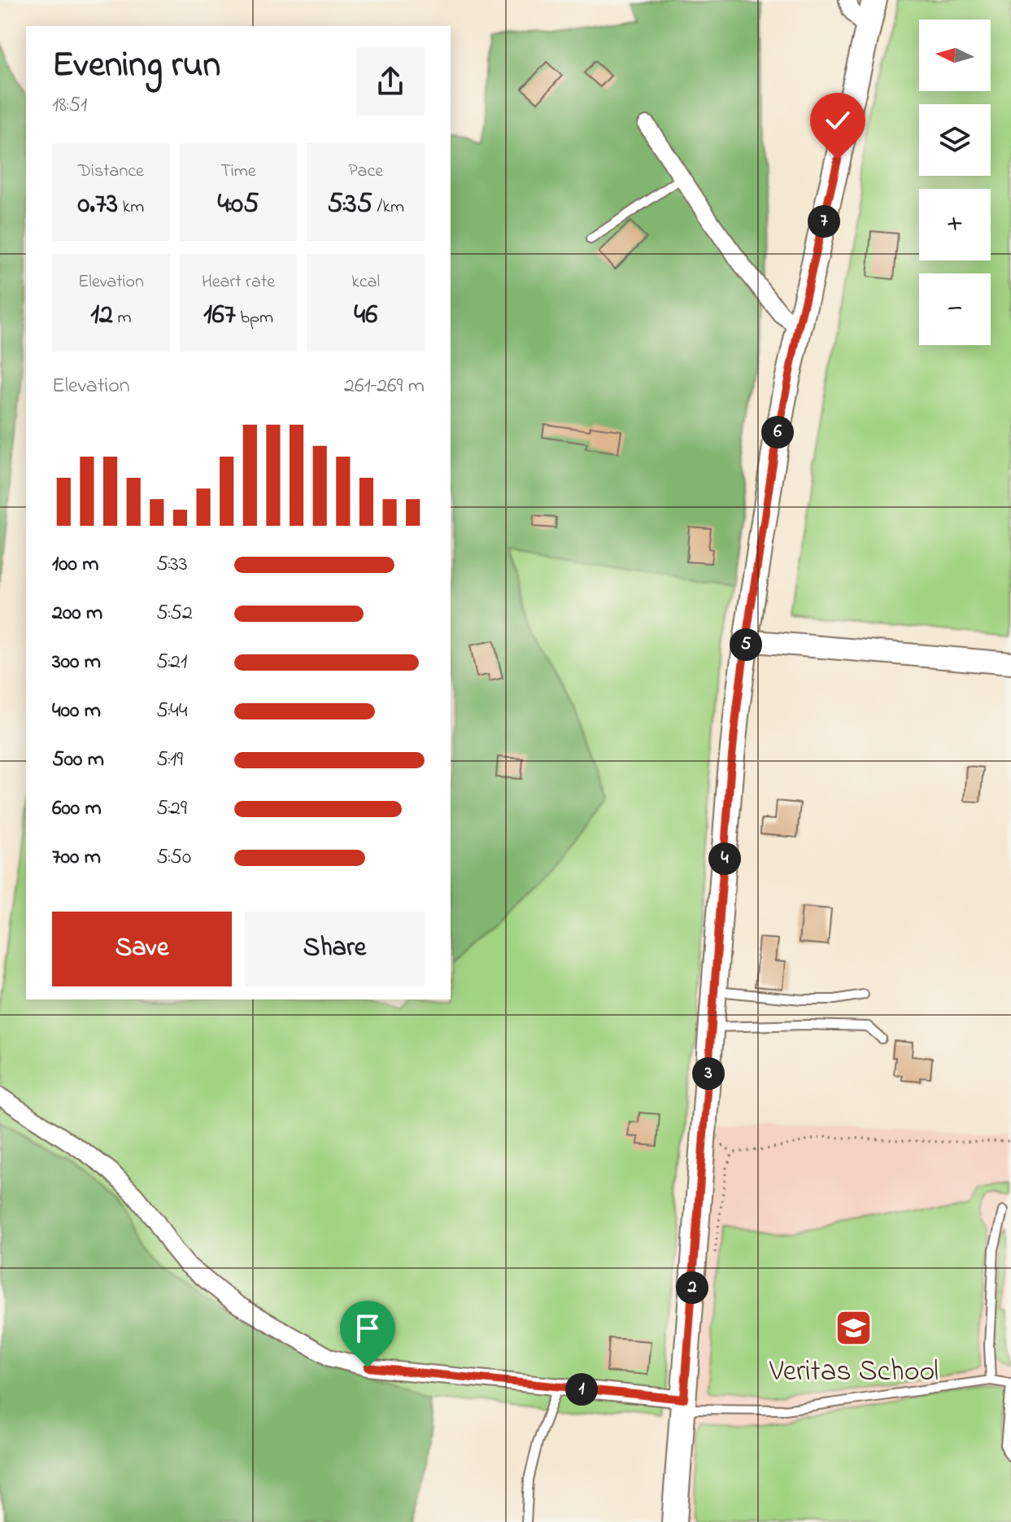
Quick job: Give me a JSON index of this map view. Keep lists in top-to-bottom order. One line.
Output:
{"places":{"school or university":["Veritas School"]},"north":"left","page":{"map_buttons":["+","−"],"heading":["Evening run","18:51"],"stats":[["Distance","0.73 km"],["Time","4:05"],["Pace","5:35 /km"],["Elevation","12 m"],["Heart rate","167 bpm"],["kcal","46"]],"pins":["7","6","5","4","3","2","1"],"chart":["Elevation","261–269 m"],"list":[{"name":"100 m","note":"5:33"},{"name":"200 m","note":"5:52"},{"name":"300 m","note":"5:21"},{"name":"400 m","note":"5:44"},{"name":"500 m","note":"5:19"},{"name":"600 m","note":"5:29"},{"name":"700 m","note":"5:50"}],"buttons":["Save","Share"]}}
